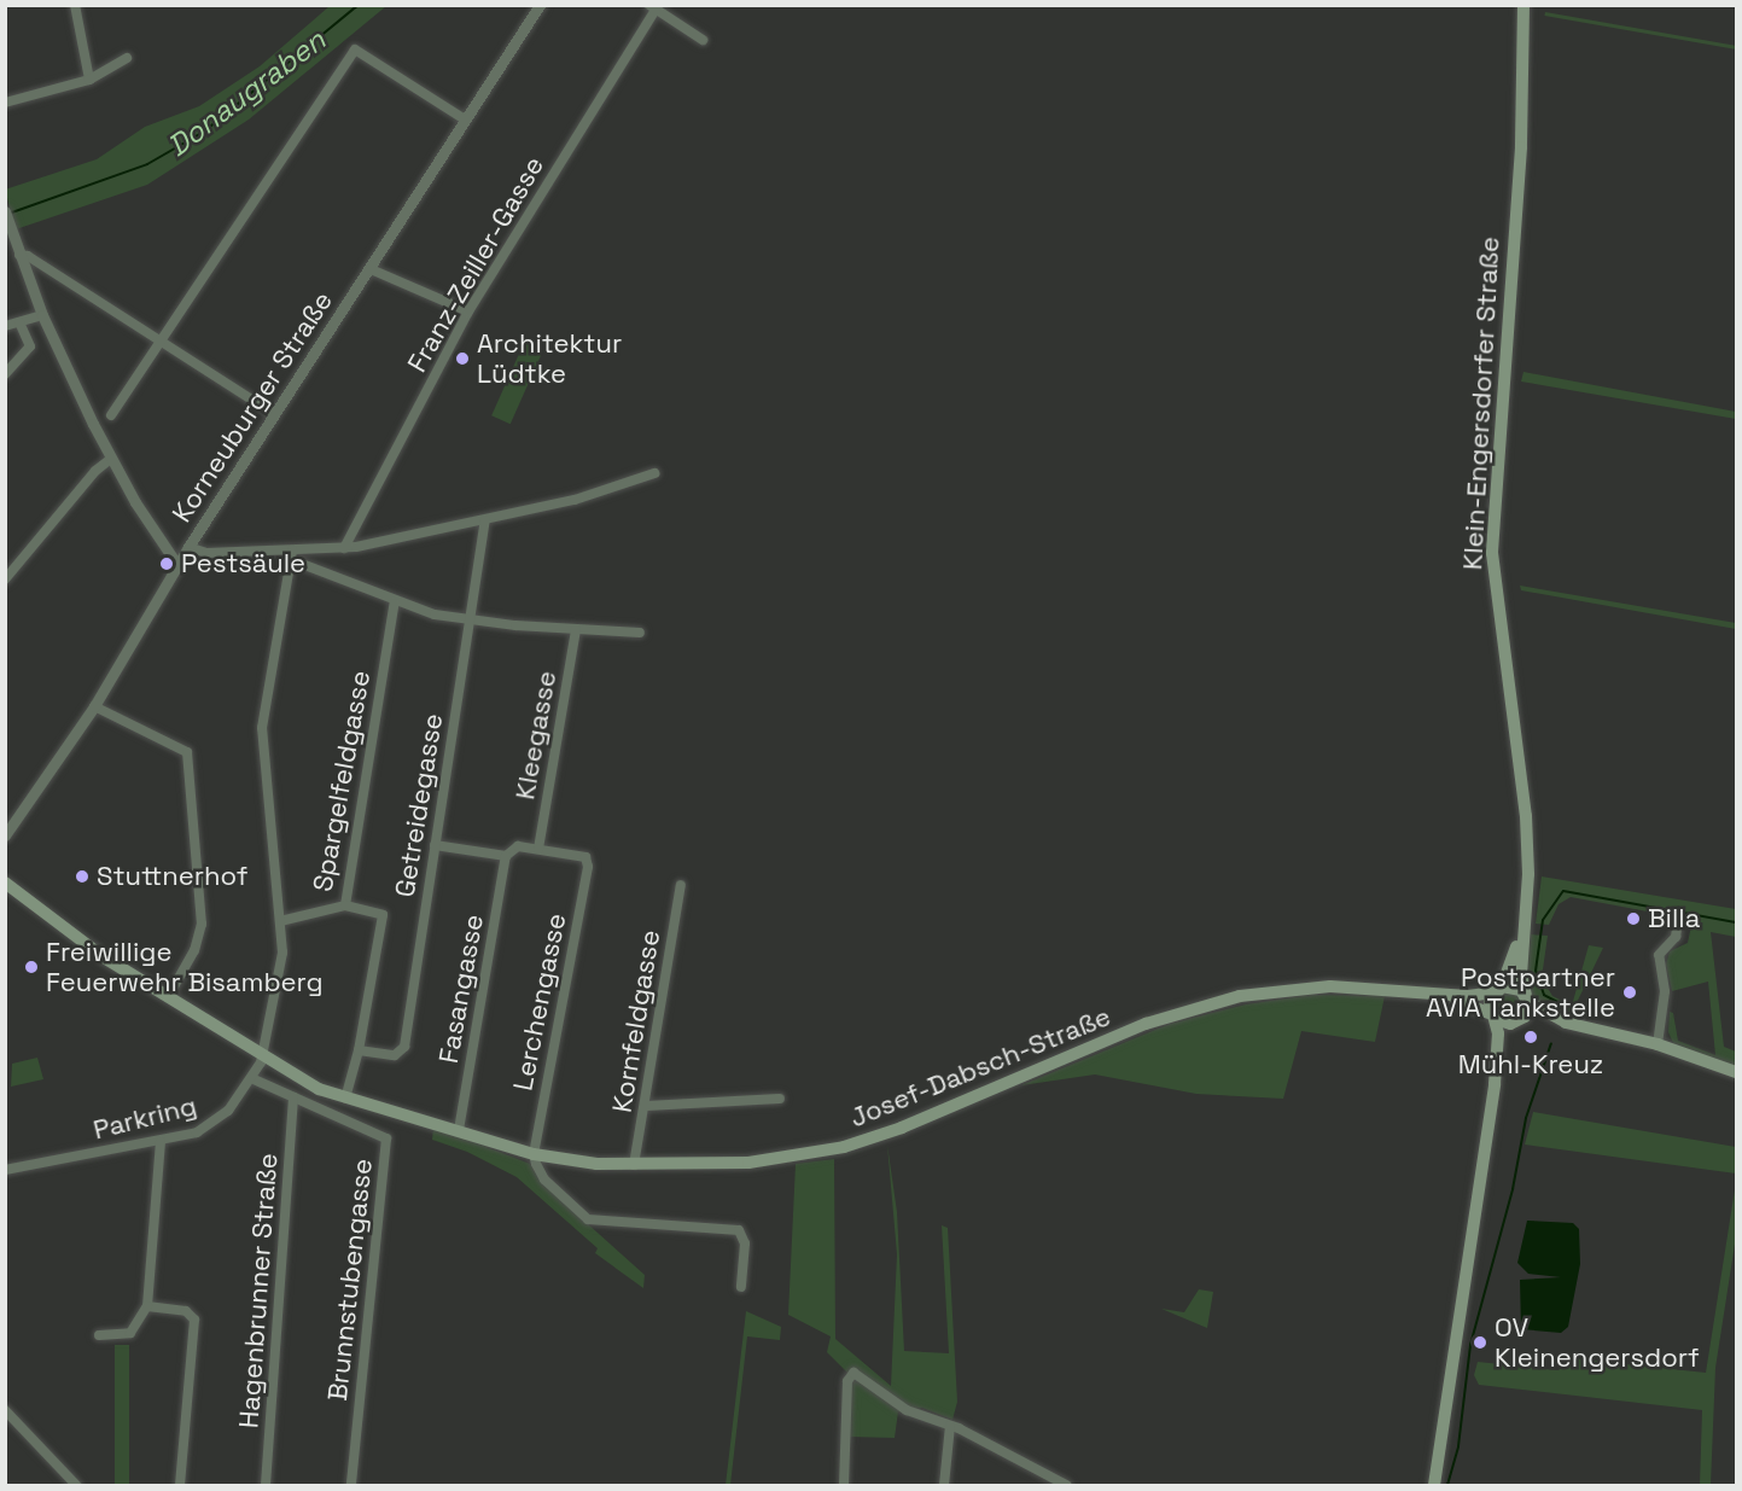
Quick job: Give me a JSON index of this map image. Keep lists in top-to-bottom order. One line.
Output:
{"streets":{"main road":["Klein-Engersdorfer Straße","Josef-Dabsch-Straße"],"street":["Franz-Zeiller-Gasse","Korneuburger Straße","Kleegasse","Spargelfeldgasse","Getreidegasse","Fasangasse","Lerchengasse","Kornfeldgasse","Parkring","Brunnstubengasse","Hagenbrunner Straße"]},"crossings":[["Klein-Engersdorfer Straße","Josef-Dabsch-Straße"],["Kleegasse","Lerchengasse"],["Spargelfeldgasse","Parkring"],["Fasangasse","Josef-Dabsch-Straße"],["Lerchengasse","Josef-Dabsch-Straße"],["Kornfeldgasse","Josef-Dabsch-Straße"],["Josef-Dabsch-Straße","Parkring"],["Parkring","Brunnstubengasse"],["Brunnstubengasse","Hagenbrunner Straße"]],"water":["Donaugraben"],"places":["Architektur Lüdtke","Pestsäule","Stuttnerhof","Billa","Freiwillige Feuerwehr Bisamberg","Postpartner AVIA Tankstelle","Mühl-Kreuz","OV Kleinengersdorf"]}
